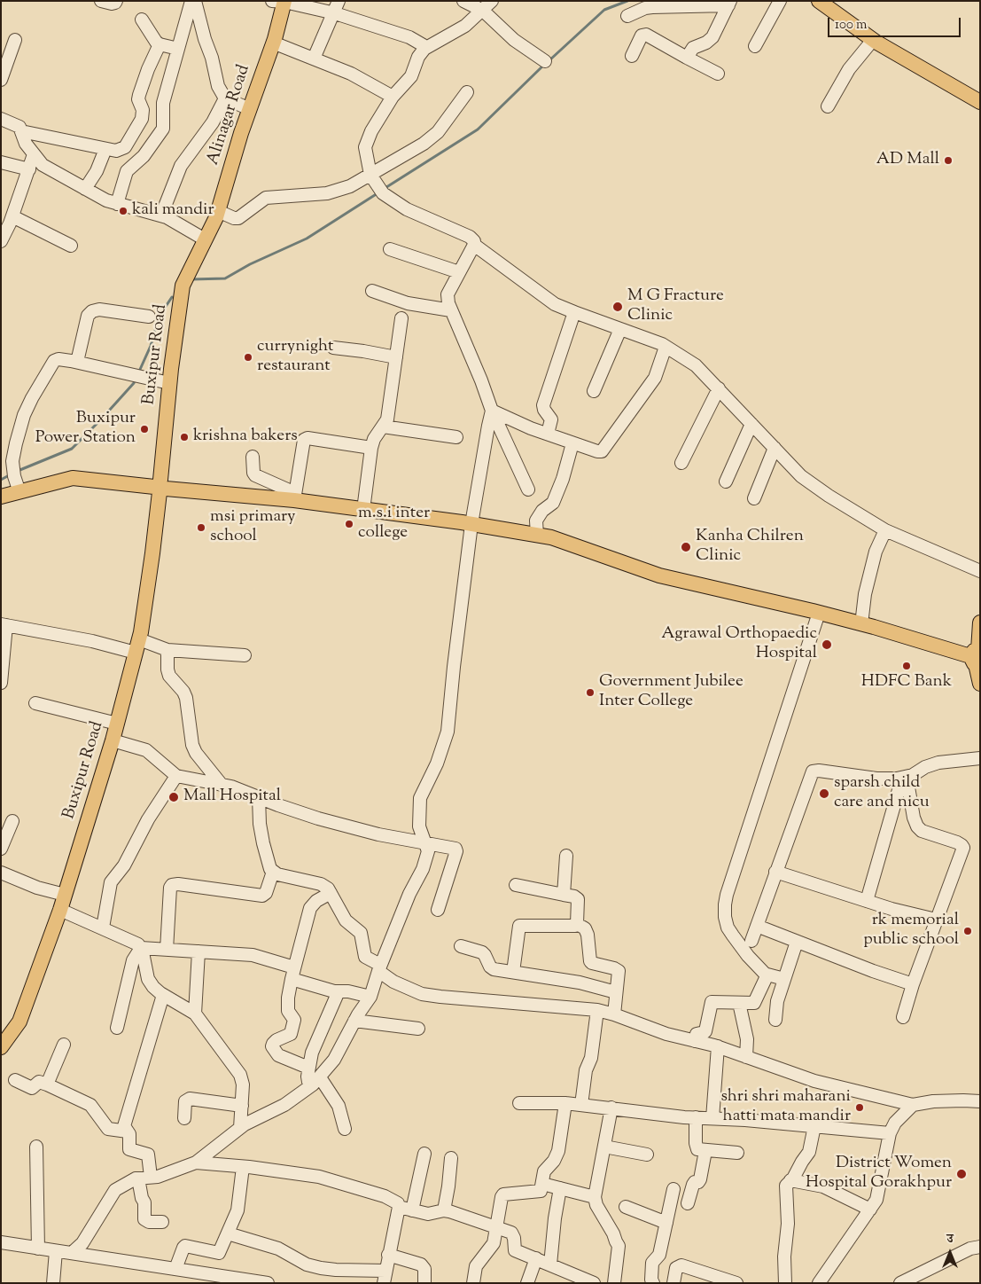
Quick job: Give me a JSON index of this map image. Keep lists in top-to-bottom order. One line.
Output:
{"streets":{"main road":["Alinagar Road","Buxipur Road"]},"crossings":[["Alinagar Road","Buxipur Road"]],"places":["AD Mall","kali mandir","M G Fracture Clinic","currynight restaurant","Buxipur Power Station","krishna bakers","m.s.i inter college","msi primary school","Kanha Chilren Clinic","Agrawal Orthopaedic Hospital","HDFC Bank","Government Jubilee Inter College","sparsh child care and nicu","Mall Hospital","rk memorial public school","shri shri maharani hatti mata mandir","District Women Hospital Gorakhpur"],"scale_bar":"100 m","north":"top"}
